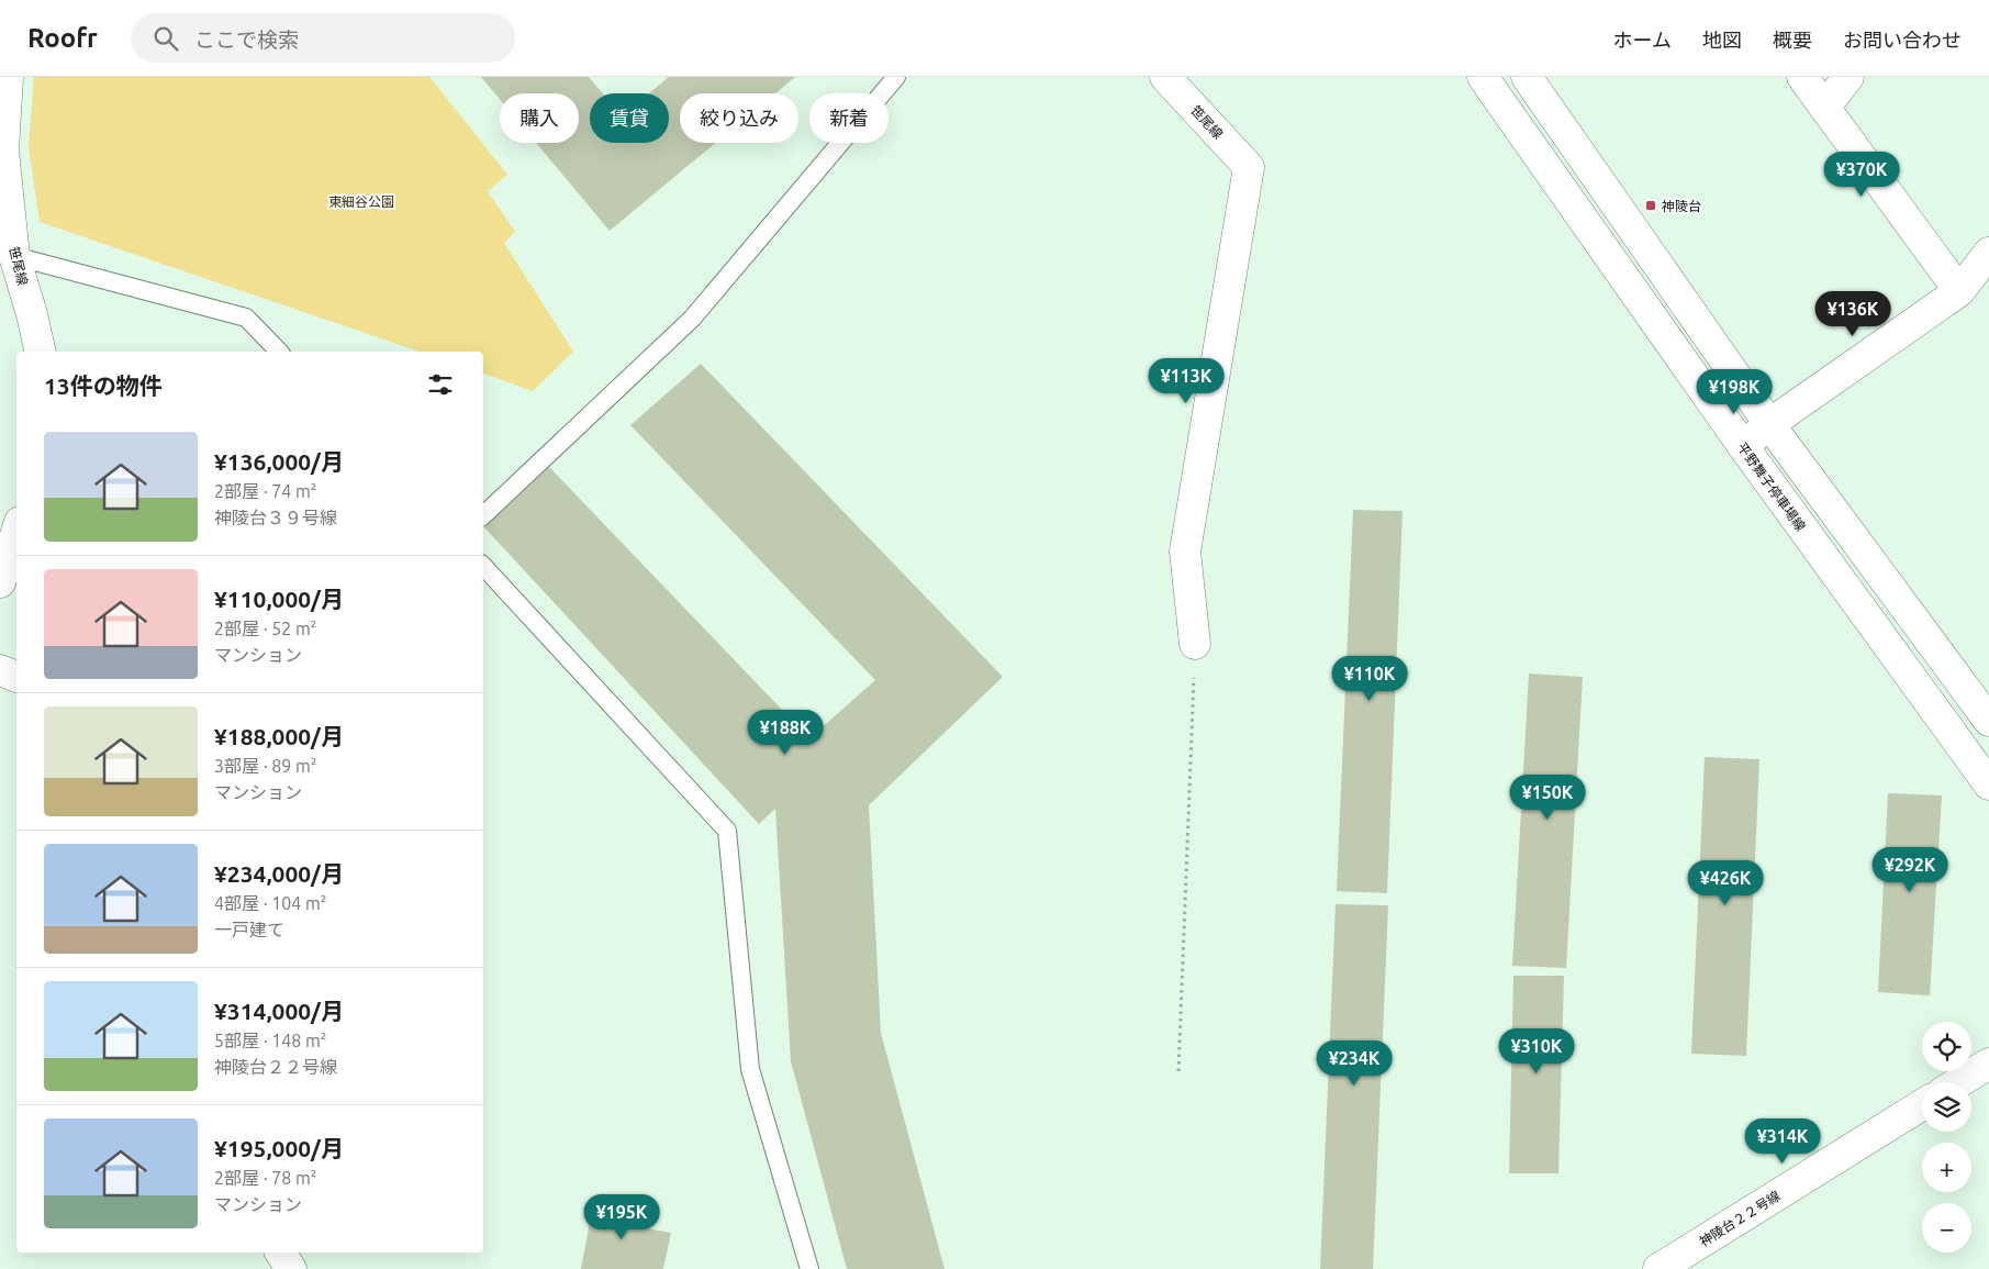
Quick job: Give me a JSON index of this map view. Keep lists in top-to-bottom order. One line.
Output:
{"streets":{"street":["笹尾線","平野舞子停車場線","神陵台２２号線"]},"parks":["東細谷公園"],"places":{"transit":["神陵台"]},"page":{"header":"Roofr","search":"ここで検索","nav":["ホーム","地図","概要","お問い合わせ"],"chip":["購入","賃貸","絞り込み","新着"],"price":["¥370K","¥136K","¥113K","¥198K","¥110K","¥188K","¥150K","¥292K","¥426K","¥310K","¥234K","¥314K","¥195K"],"heading":"13件の物件","list":[{"name":"¥136,000/月","note":"2部屋 · 74 m² · 神陵台３９号線"},{"name":"¥110,000/月","note":"2部屋 · 52 m² · マンション"},{"name":"¥188,000/月","note":"3部屋 · 89 m² · マンション"},{"name":"¥234,000/月","note":"4部屋 · 104 m² · 一戸建て"},{"name":"¥314,000/月","note":"5部屋 · 148 m² · 神陵台２２号線"},{"name":"¥195,000/月","note":"2部屋 · 78 m² · マンション"}],"map_buttons":["+","−"]}}
